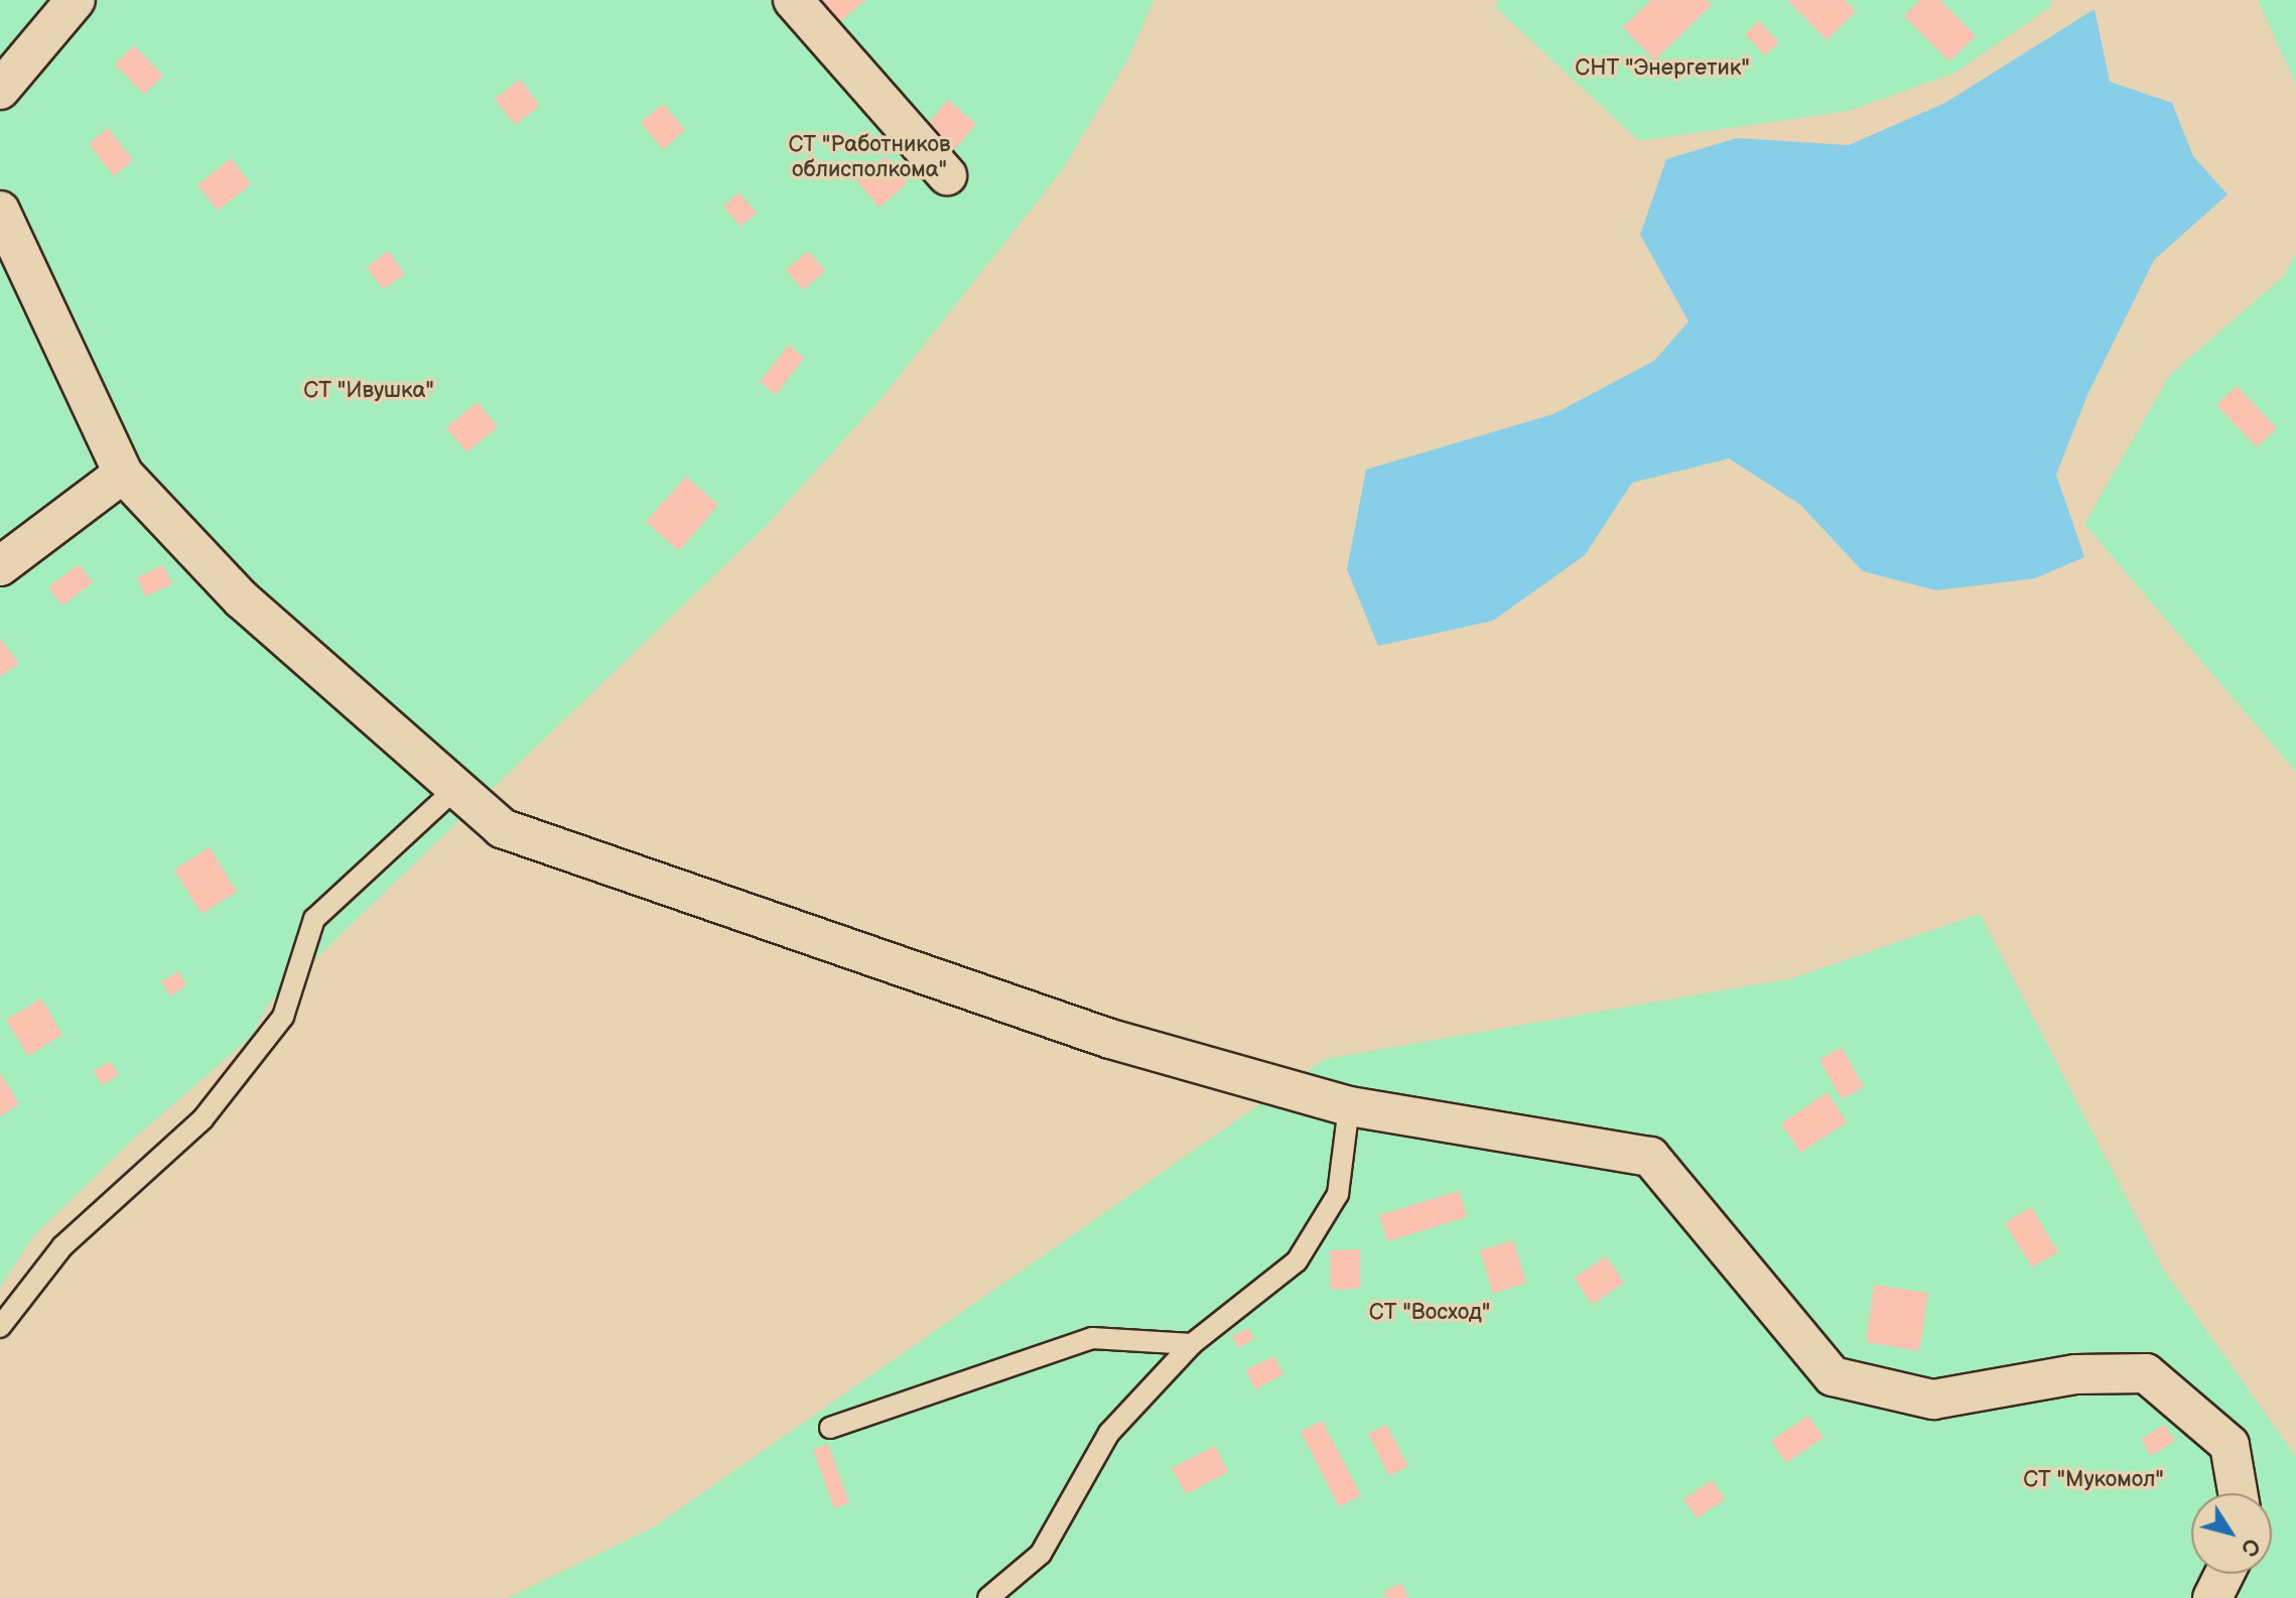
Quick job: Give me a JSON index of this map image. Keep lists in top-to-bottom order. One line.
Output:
{"parks":["СНТ \"Энергетик\"","СТ \"Работников облисполкома\"","СТ \"Ивушка\"","СТ \"Восход\"","СТ \"Мукомол\""],"north":"bottom right"}
